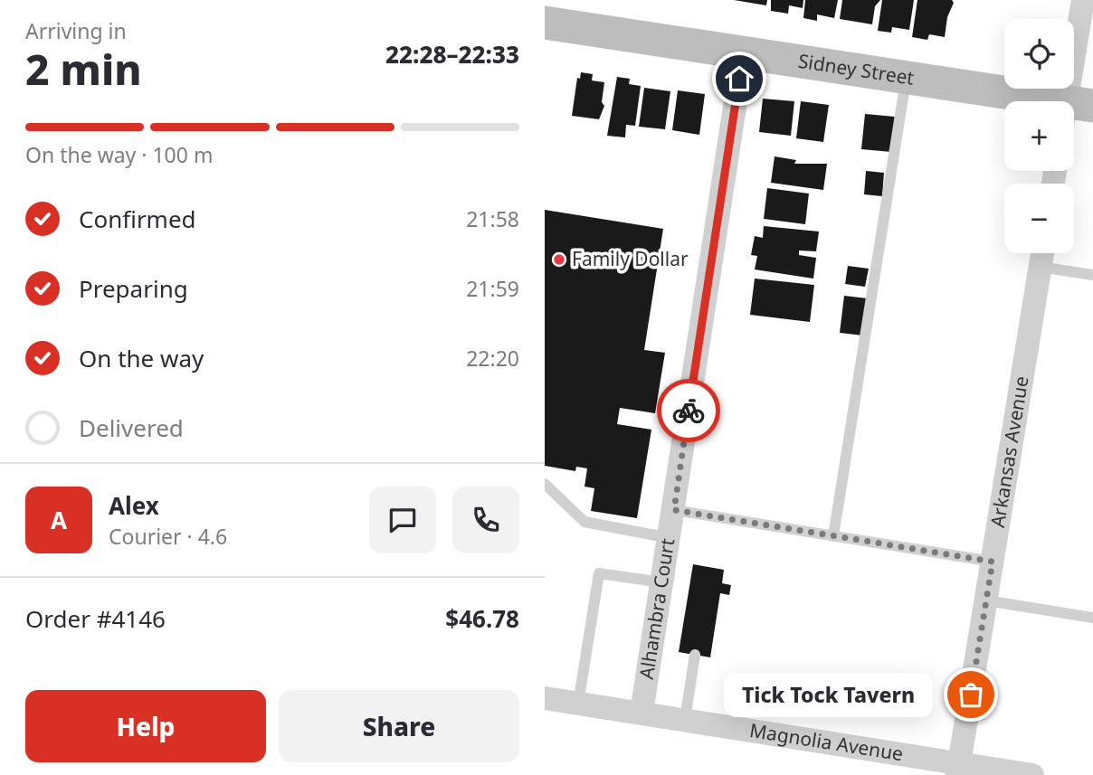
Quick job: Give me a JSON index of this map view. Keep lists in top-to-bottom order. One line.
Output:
{"streets":{"street":["Sidney Street","Arkansas Avenue","Alhambra Court","Magnolia Avenue"]},"crossings":[["Sidney Street","Alhambra Court"],["Arkansas Avenue","Magnolia Avenue"],["Alhambra Court","Magnolia Avenue"]],"places":["Family Dollar","Tick Tock Tavern"],"page":{"heading":["2 min","Arriving in","22:28–22:33"],"panel":["Alex","Courier · 4.6","Order #4146","$46.78"],"map_buttons":["+","−"],"bar":"On the way · 100 m","list":[["Confirmed","21:58"],["Preparing","21:59"],["On the way","22:20"],"Delivered"],"round":"A","bubble":"Tick Tock Tavern","buttons":["Help","Share"]}}
